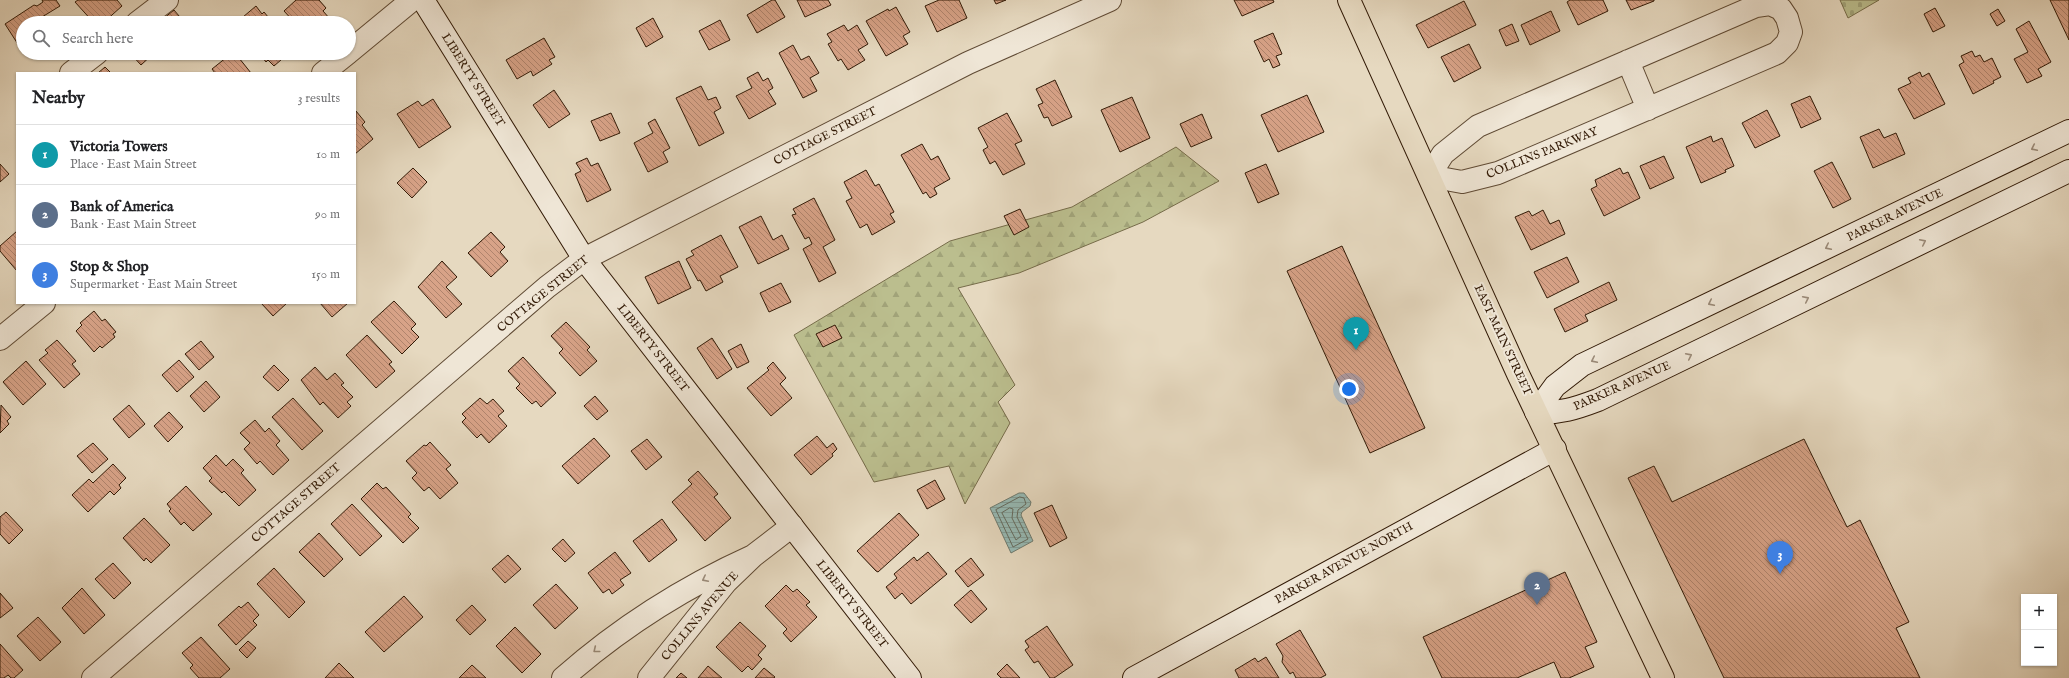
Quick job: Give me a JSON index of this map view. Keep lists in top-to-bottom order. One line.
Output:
{"streets":{"main road":["EAST MAIN STREET"],"street":["LIBERTY STREET","COTTAGE STREET","COLLINS PARKWAY","PARKER AVENUE","PARKER AVENUE NORTH","COLLINS AVENUE"]},"crossings":[["LIBERTY STREET","COTTAGE STREET"],["LIBERTY STREET","COLLINS AVENUE"],["COLLINS PARKWAY","EAST MAIN STREET"],["PARKER AVENUE","EAST MAIN STREET"],["EAST MAIN STREET","PARKER AVENUE NORTH"]],"page":{"search":"Search here","heading":["Nearby","3 results"],"list":[{"mark":"1","name":"Victoria Towers","note":"Place · East Main Street","value":"10 m"},{"mark":"2","name":"Bank of America","note":"Bank · East Main Street","value":"90 m"},{"mark":"3","name":"Stop & Shop","note":"Supermarket · East Main Street","value":"150 m"}],"pins":["1","3","2"],"map_buttons":["+","−"]}}
